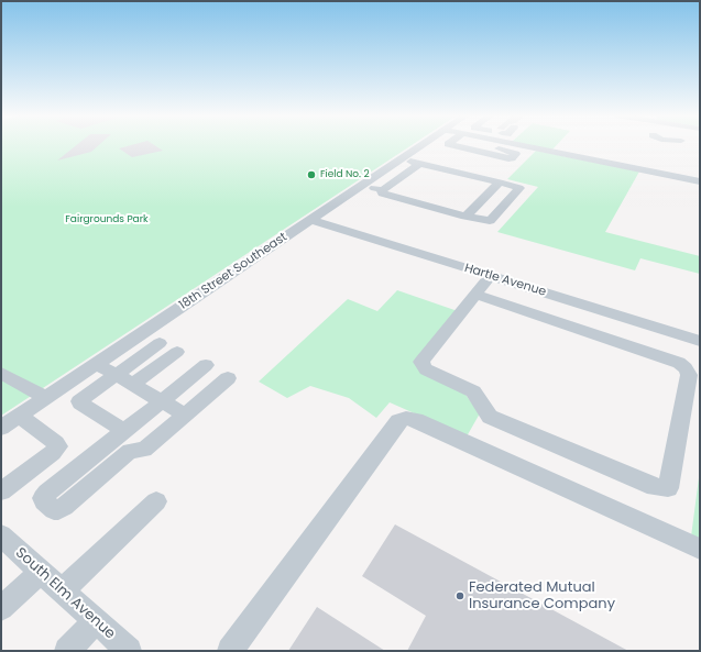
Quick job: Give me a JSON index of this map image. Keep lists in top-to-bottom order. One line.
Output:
{"streets":{"street":["18th Street Southeast","Hartle Avenue","South Elm Avenue"]},"crossings":[["18th Street Southeast","Hartle Avenue"]],"parks":["Fairgrounds Park"],"places":["Field No. 2","Federated Mutual Insurance Company"]}
